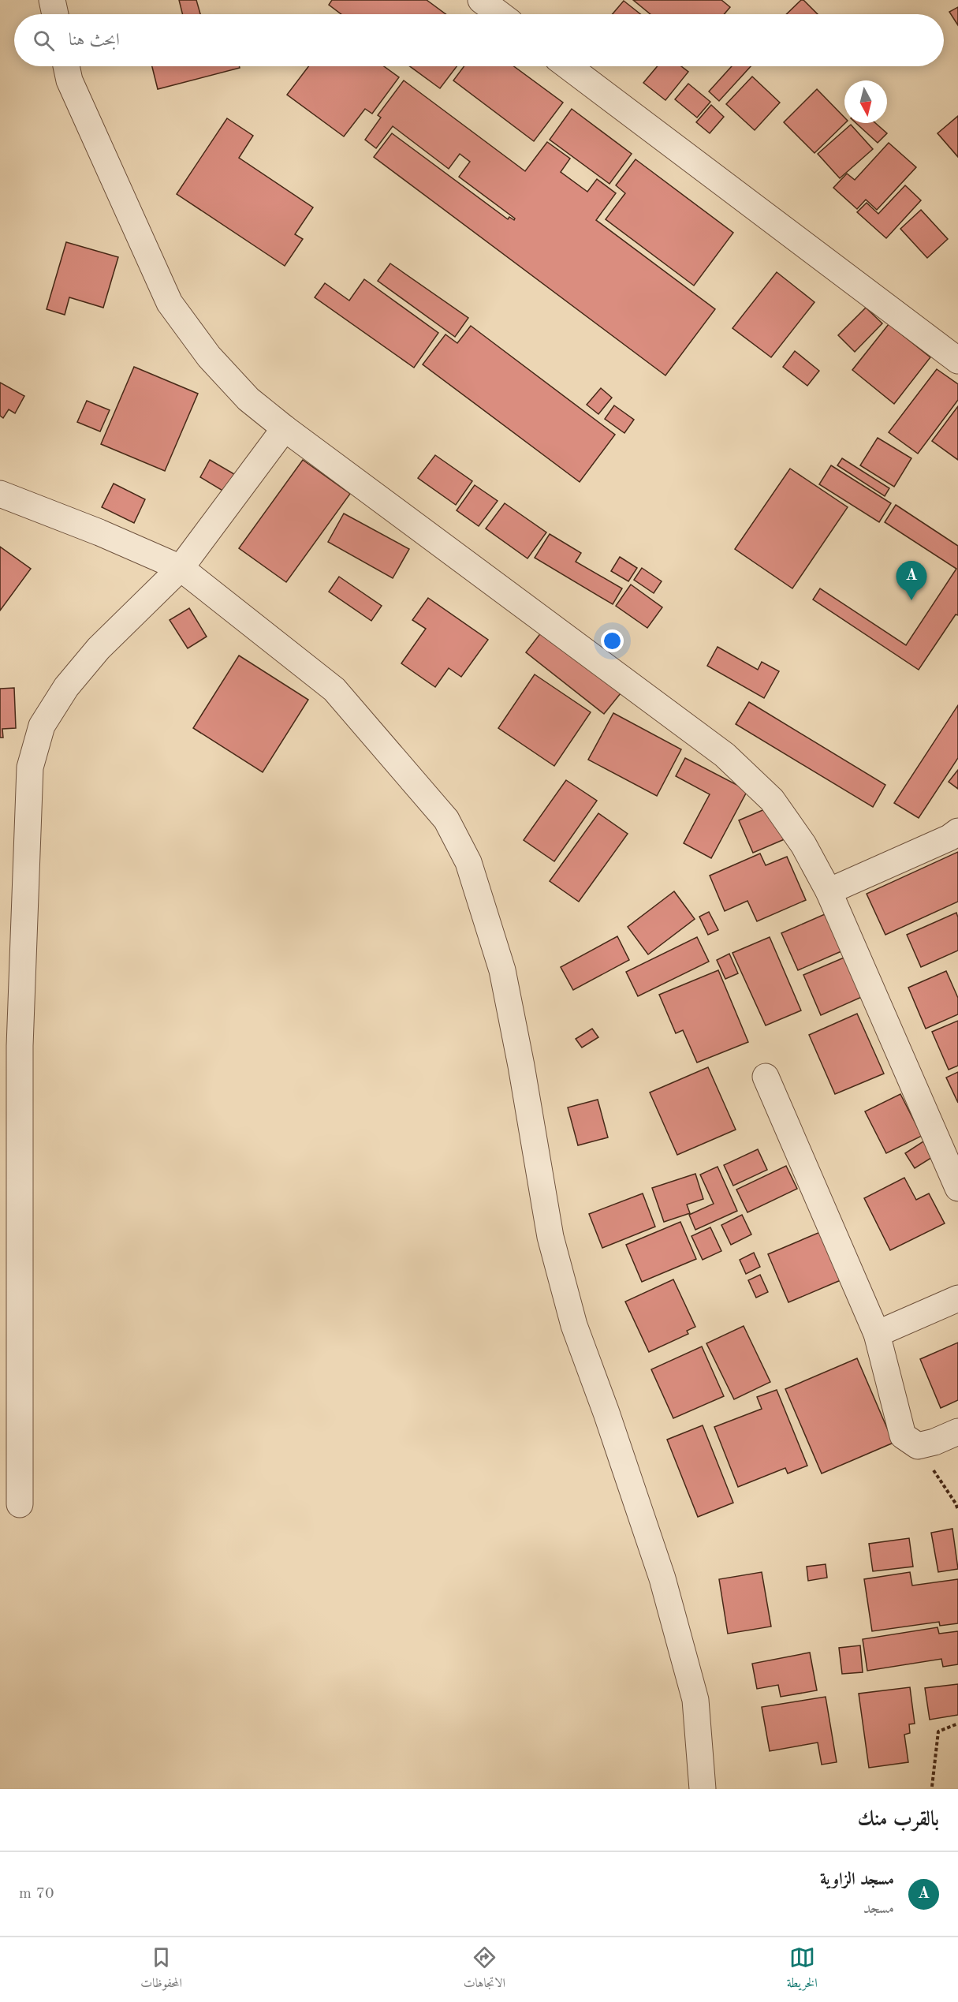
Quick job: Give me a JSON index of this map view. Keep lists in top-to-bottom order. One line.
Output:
{"north":"bottom","page":{"search":"ابحث هنا","pins":"A","heading":"بالقرب منك","list":[{"mark":"A","name":"مسجد الزاوية","note":"مسجد","value":"70 m"}],"nav":["الخريطة","الاتجاهات","المحفوظات"]}}
